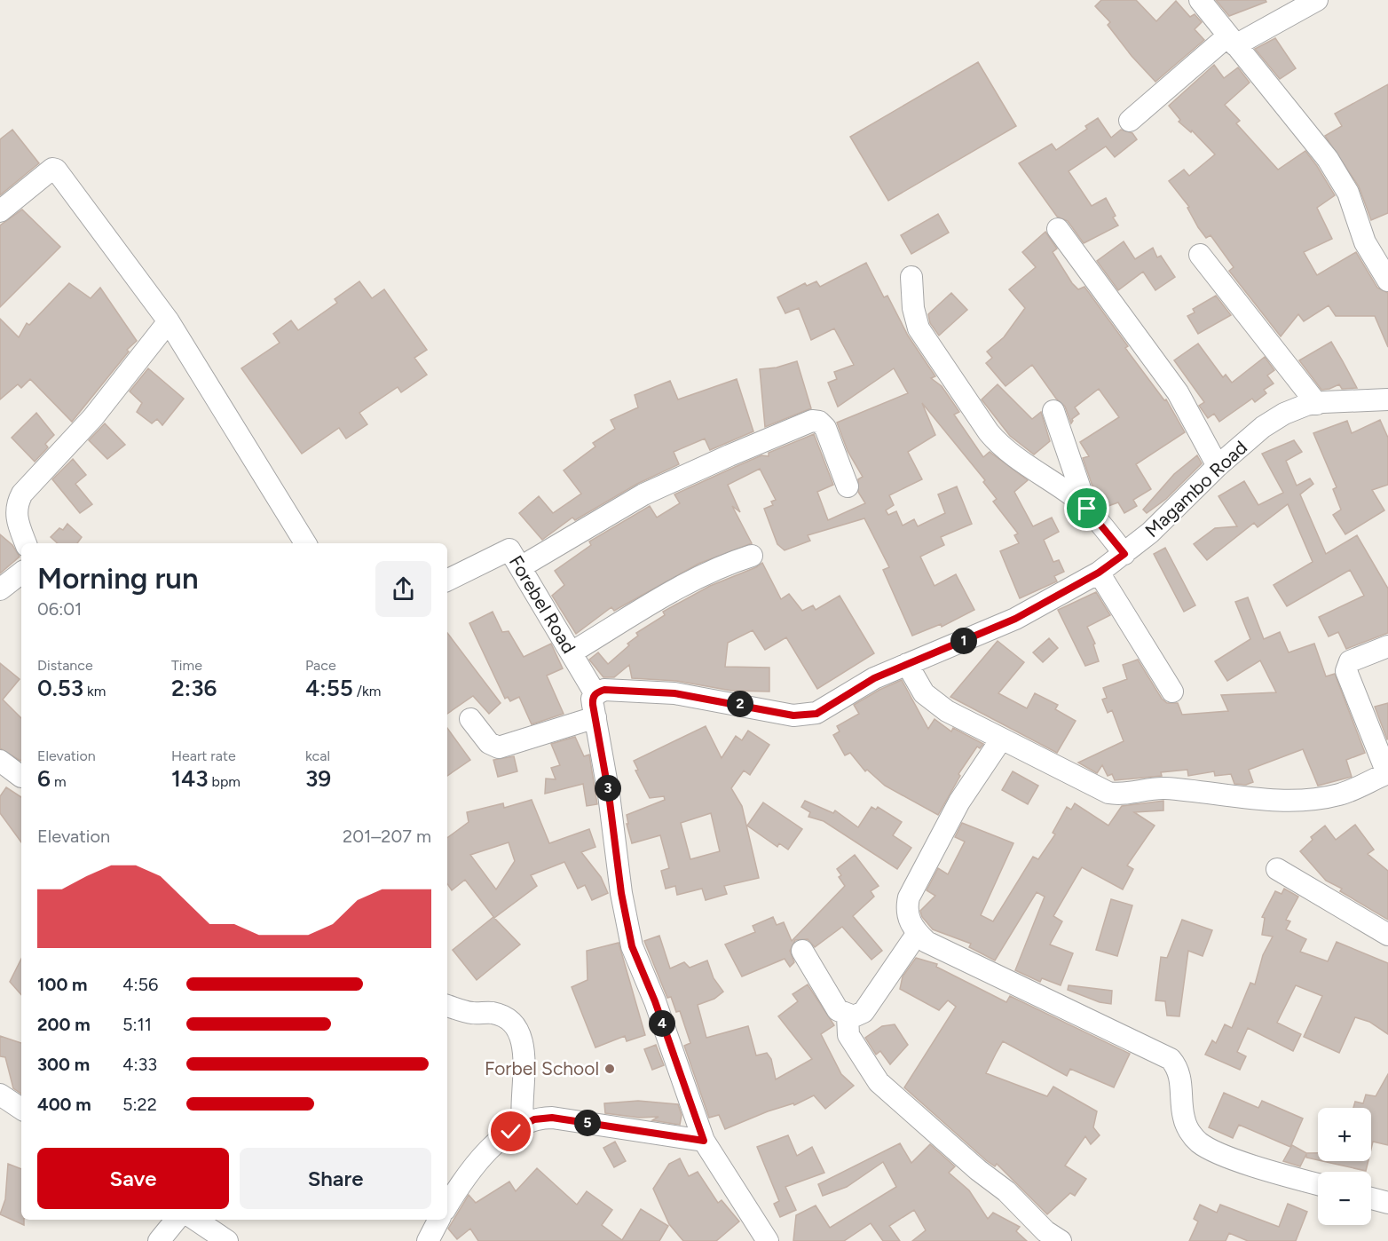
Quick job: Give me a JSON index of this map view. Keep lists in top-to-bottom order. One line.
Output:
{"streets":{"street":["Magambo Road","Forebel Road"]},"crossings":[["Magambo Road","Forebel Road"]],"places":["Forbel School"],"page":{"heading":["Morning run","06:01"],"pins":["1","2","3","4","5"],"stats":[["Distance","0.53 km"],["Time","2:36"],["Pace","4:55 /km"],["Elevation","6 m"],["Heart rate","143 bpm"],["kcal","39"]],"chart":["Elevation","201–207 m"],"list":[{"name":"100 m","note":"4:56"},{"name":"200 m","note":"5:11"},{"name":"300 m","note":"4:33"},{"name":"400 m","note":"5:22"}],"map_buttons":["+","−"],"buttons":["Save","Share"]}}
